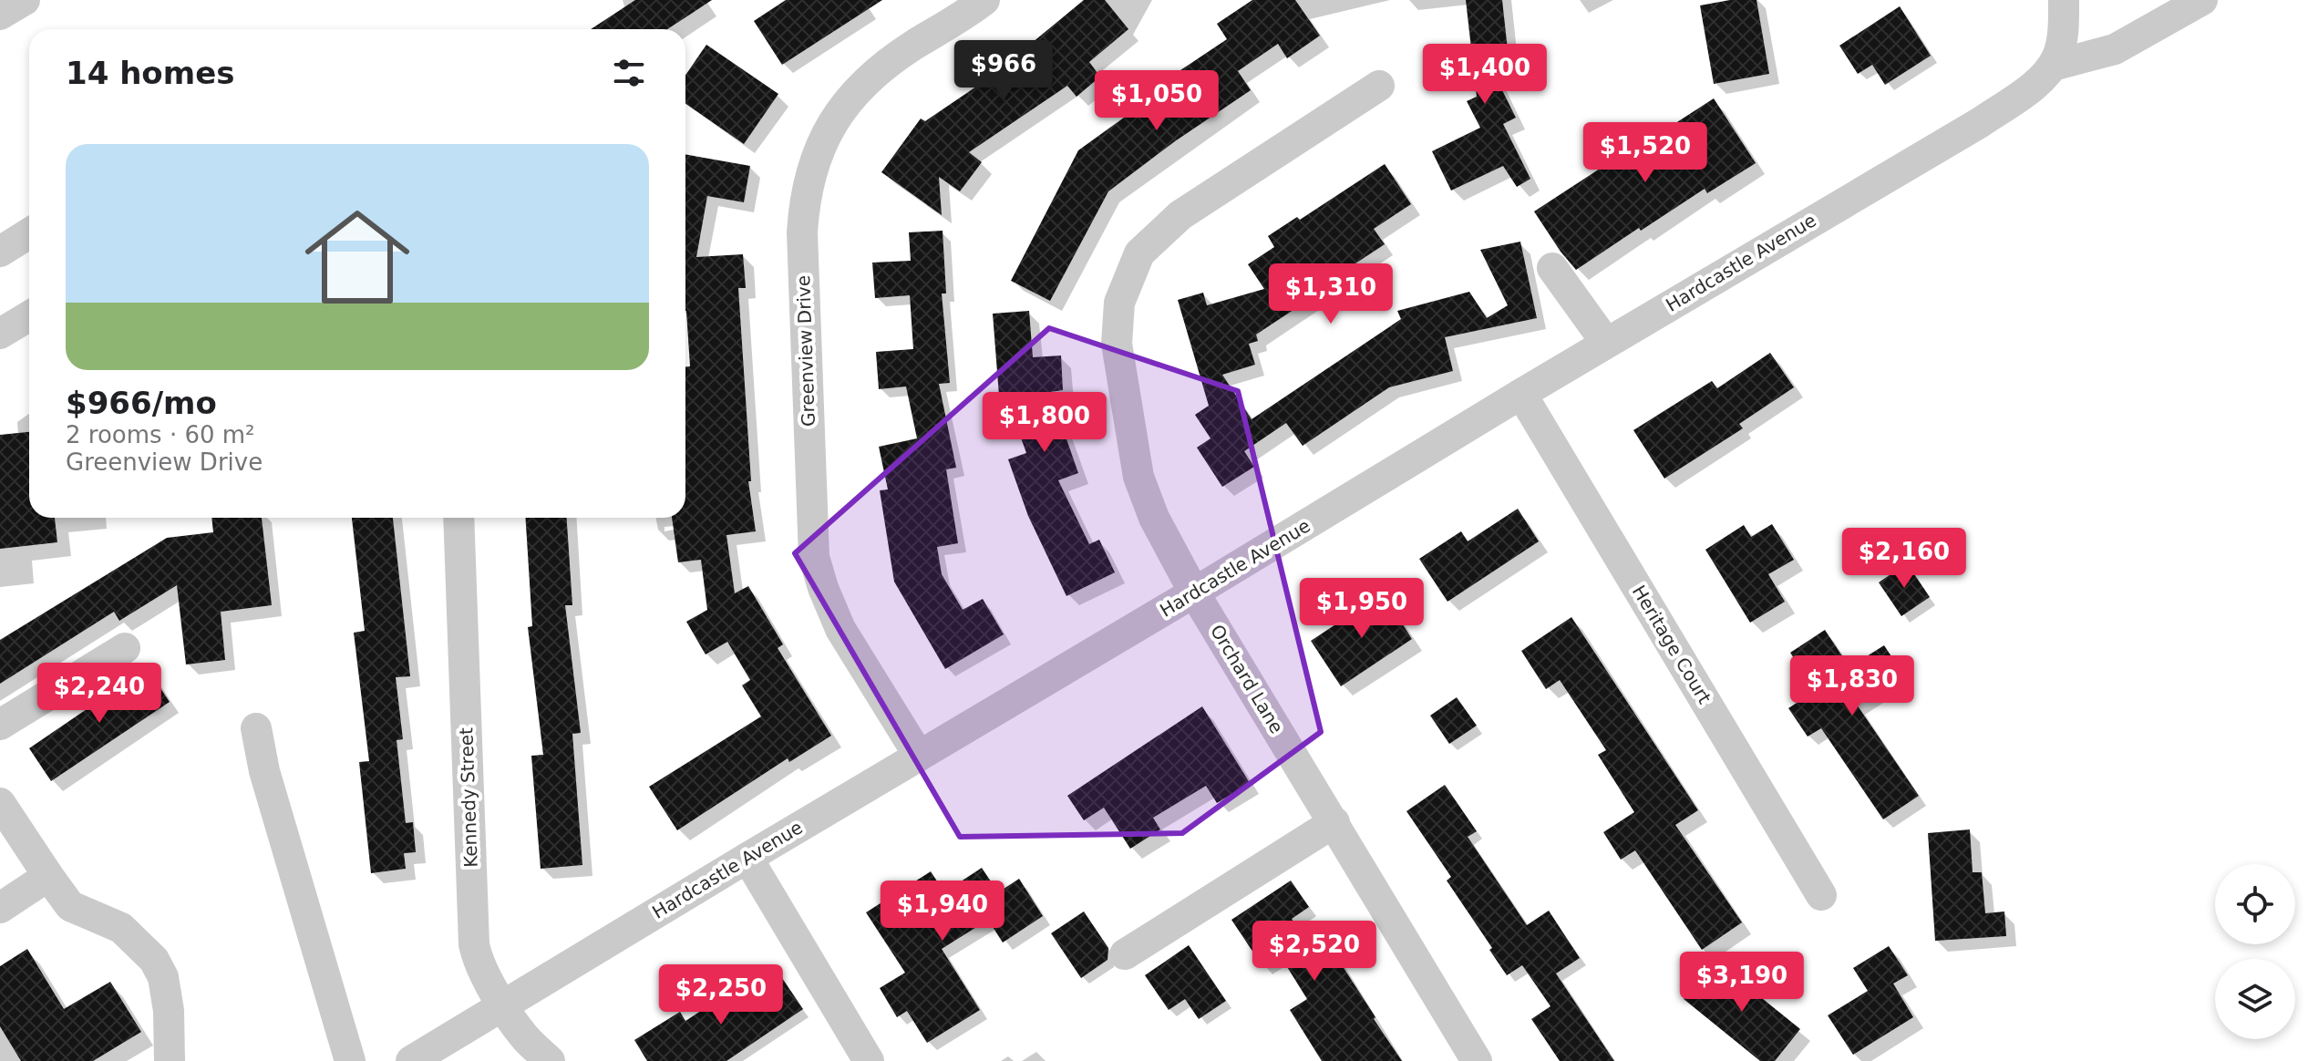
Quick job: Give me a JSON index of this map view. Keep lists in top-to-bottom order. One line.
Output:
{"streets":{"street":["Hardcastle Avenue","Greenview Drive","Heritage Court","Orchard Lane","Kennedy Street"]},"crossings":[["Hardcastle Avenue","Greenview Drive"],["Hardcastle Avenue","Heritage Court"],["Hardcastle Avenue","Orchard Lane"],["Hardcastle Avenue","Kennedy Street"]],"page":{"heading":"14 homes","price":["$966","$1,400","$1,050","$1,520","$1,310","$1,800","$2,160","$1,950","$1,830","$2,240","$1,940","$2,520","$3,190","$2,250"],"list":[{"name":"$966/mo","note":"2 rooms · 60 m² · Greenview Drive"}]}}
